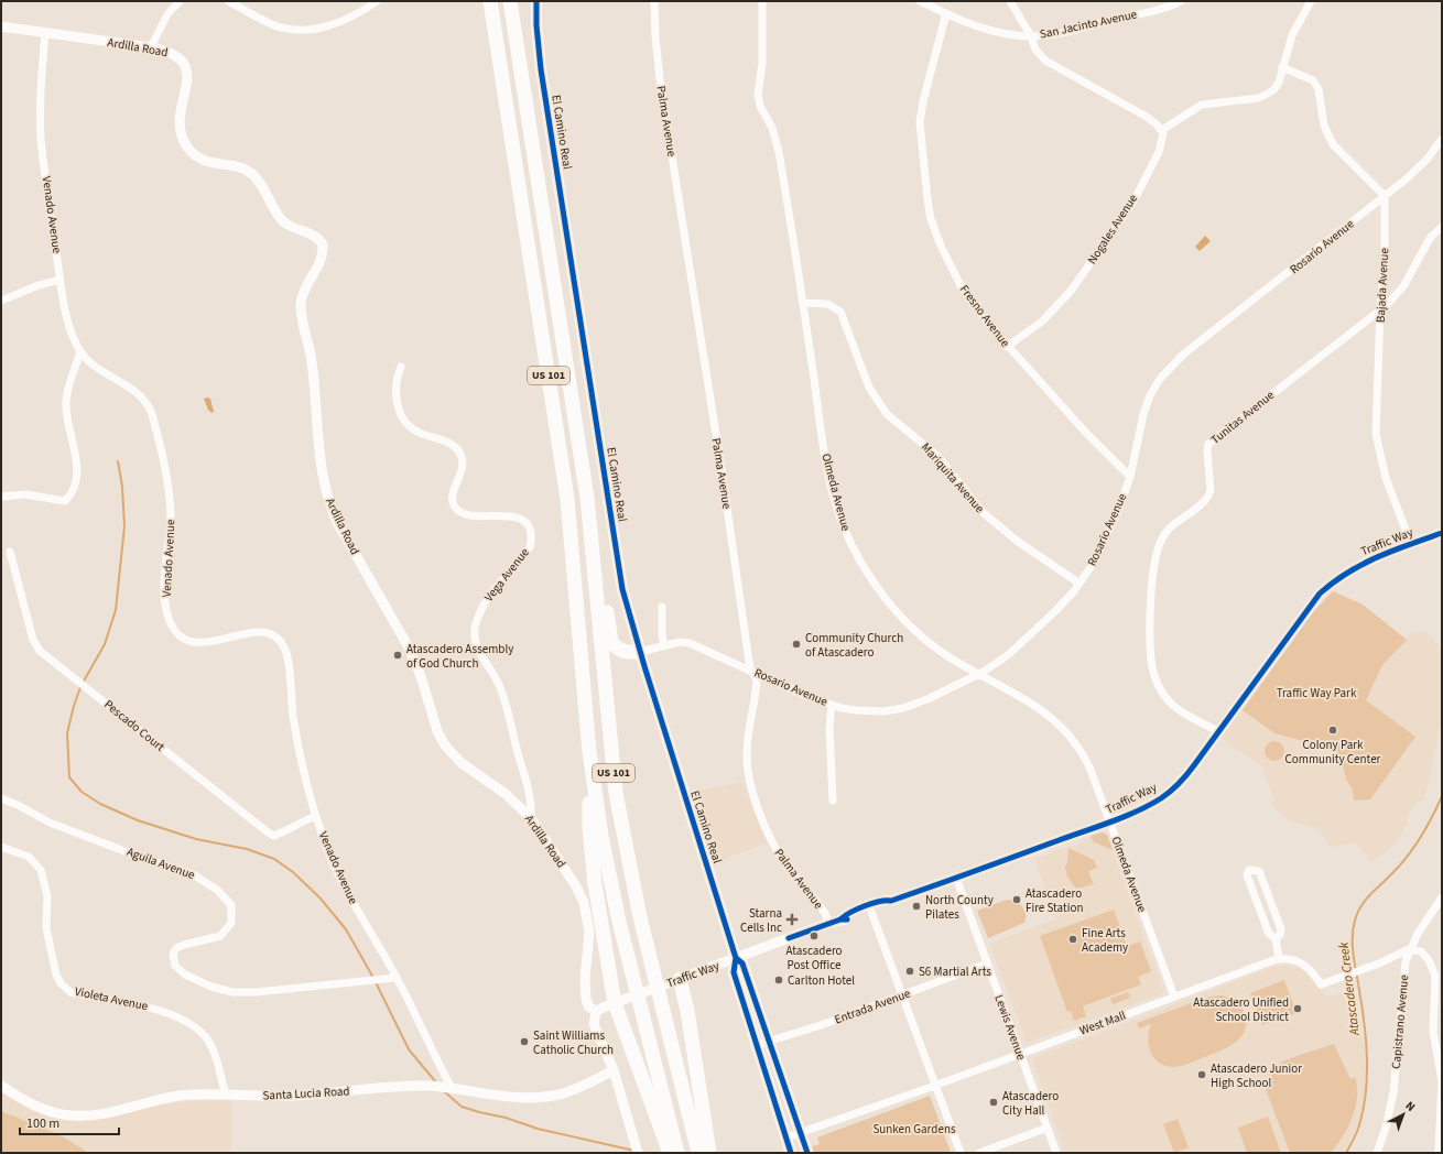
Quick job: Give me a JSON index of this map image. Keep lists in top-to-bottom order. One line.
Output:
{"streets":{"highway":["US 101"],"main road":["El Camino Real"],"street":["San Jacinto Avenue","Ardilla Road","Palma Avenue","Venado Avenue","Nogales Avenue","Rosario Avenue","Bajada Avenue","Fresno Avenue","Tunitas Avenue","Mariquita Avenue","Olmeda Avenue","Traffic Way","Vega Avenue","Pescado Court","Aguila Avenue","Violeta Avenue","Entrada Avenue","Capistrano Avenue","West Mall","Lewis Avenue","Santa Lucia Road"]},"crossings":[["San Jacinto Avenue","Fresno Avenue"],["Ardilla Road","Venado Avenue"],["Ardilla Road","Traffic Way"],["Ardilla Road","Vega Avenue"],["Ardilla Road","Santa Lucia Road"],["Palma Avenue","Rosario Avenue"],["Palma Avenue","Traffic Way"],["El Camino Real","Rosario Avenue"],["El Camino Real","Traffic Way"],["El Camino Real","Entrada Avenue"],["El Camino Real","West Mall"],["Venado Avenue","Pescado Court"],["Venado Avenue","Aguila Avenue"],["Venado Avenue","Santa Lucia Road"],["Nogales Avenue","Fresno Avenue"],["Rosario Avenue","Bajada Avenue"],["Rosario Avenue","Fresno Avenue"],["Rosario Avenue","Mariquita Avenue"],["Rosario Avenue","Olmeda Avenue"],["Bajada Avenue","Tunitas Avenue"],["Bajada Avenue","Traffic Way"],["Tunitas Avenue","Traffic Way"],["Mariquita Avenue","Olmeda Avenue"],["Olmeda Avenue","Traffic Way"],["Olmeda Avenue","West Mall"],["Traffic Way","Lewis Avenue"],["Violeta Avenue","Santa Lucia Road"],["Entrada Avenue","Lewis Avenue"],["Capistrano Avenue","West Mall"],["West Mall","Lewis Avenue"]],"water":["Atascadero Creek"],"parks":["Traffic Way Park","Sunken Gardens"],"places":{"other":["Community Church of Atascadero","Atascadero Assembly of God Church","Colony Park Community Center","Atascadero Fire Station","North County Pilates","Atascadero Post Office","Fine Arts Academy","S6 Martial Arts","Carlton Hotel","Atascadero Unified School District","Saint Williams Catholic Church","Atascadero Junior High School","Atascadero City Hall"],"health":["Starna Cells Inc"]},"scale_bar":"100 m","north":"top right"}
